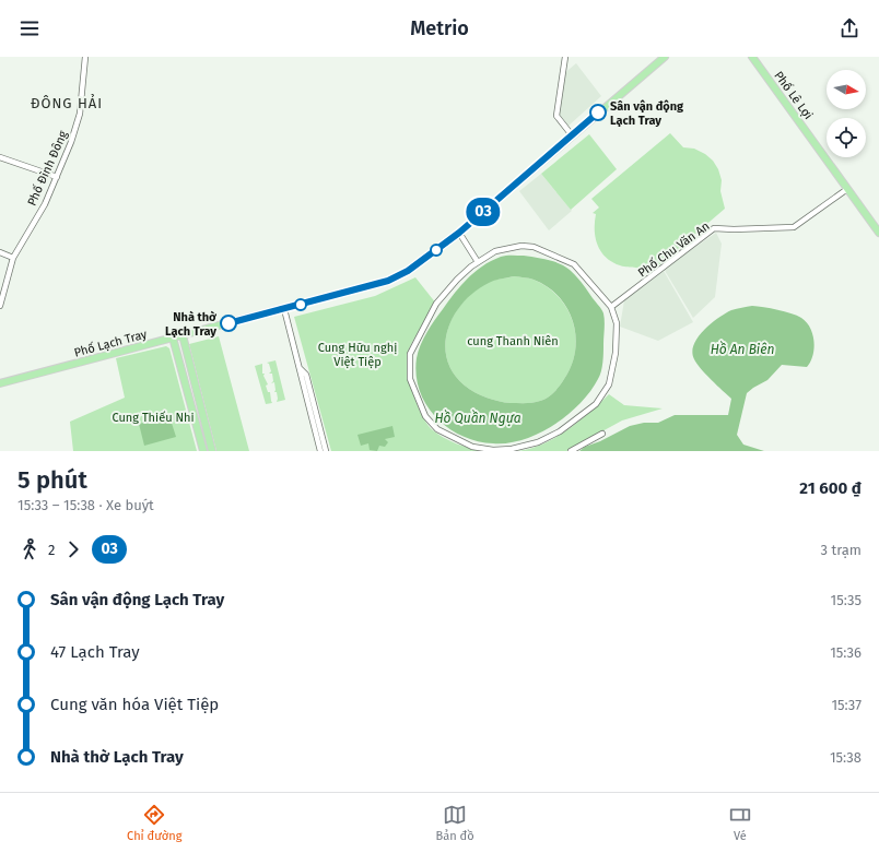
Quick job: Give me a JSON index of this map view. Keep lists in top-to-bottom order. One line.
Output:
{"streets":{"main road":["Phố Lê Lợi","Phố Lạch Tray"],"street":["Phố Đình Đông","Phố Chu Văn An"]},"crossings":[["Phố Lê Lợi","Phố Chu Văn An"]],"districts":["ĐÔNG HẢI"],"water":["Hồ An Biên","Hồ Quần Ngựa"],"parks":["cung Thanh Niên","Cung Hữu nghị Việt Tiệp","Cung Thiếu Nhi"],"places":["Sân vận động Lạch Tray","Nhà thờ Lạch Tray"],"lines":["bus line 03"],"north":"right","page":{"header":"Metrio","on_map":"03","heading":["5 phút","15:33 – 15:38 · Xe buýt","21 600 ₫"],"legs":["2","03","3 trạm"],"list":[{"name":"Sân vận động Lạch Tray","value":"15:35"},{"name":"47 Lạch Tray","value":"15:36"},{"name":"Cung văn hóa Việt Tiệp","value":"15:37"},{"name":"Nhà thờ Lạch Tray","value":"15:38"}],"tabs":["Chỉ đường","Bản đồ","Vé"]}}
